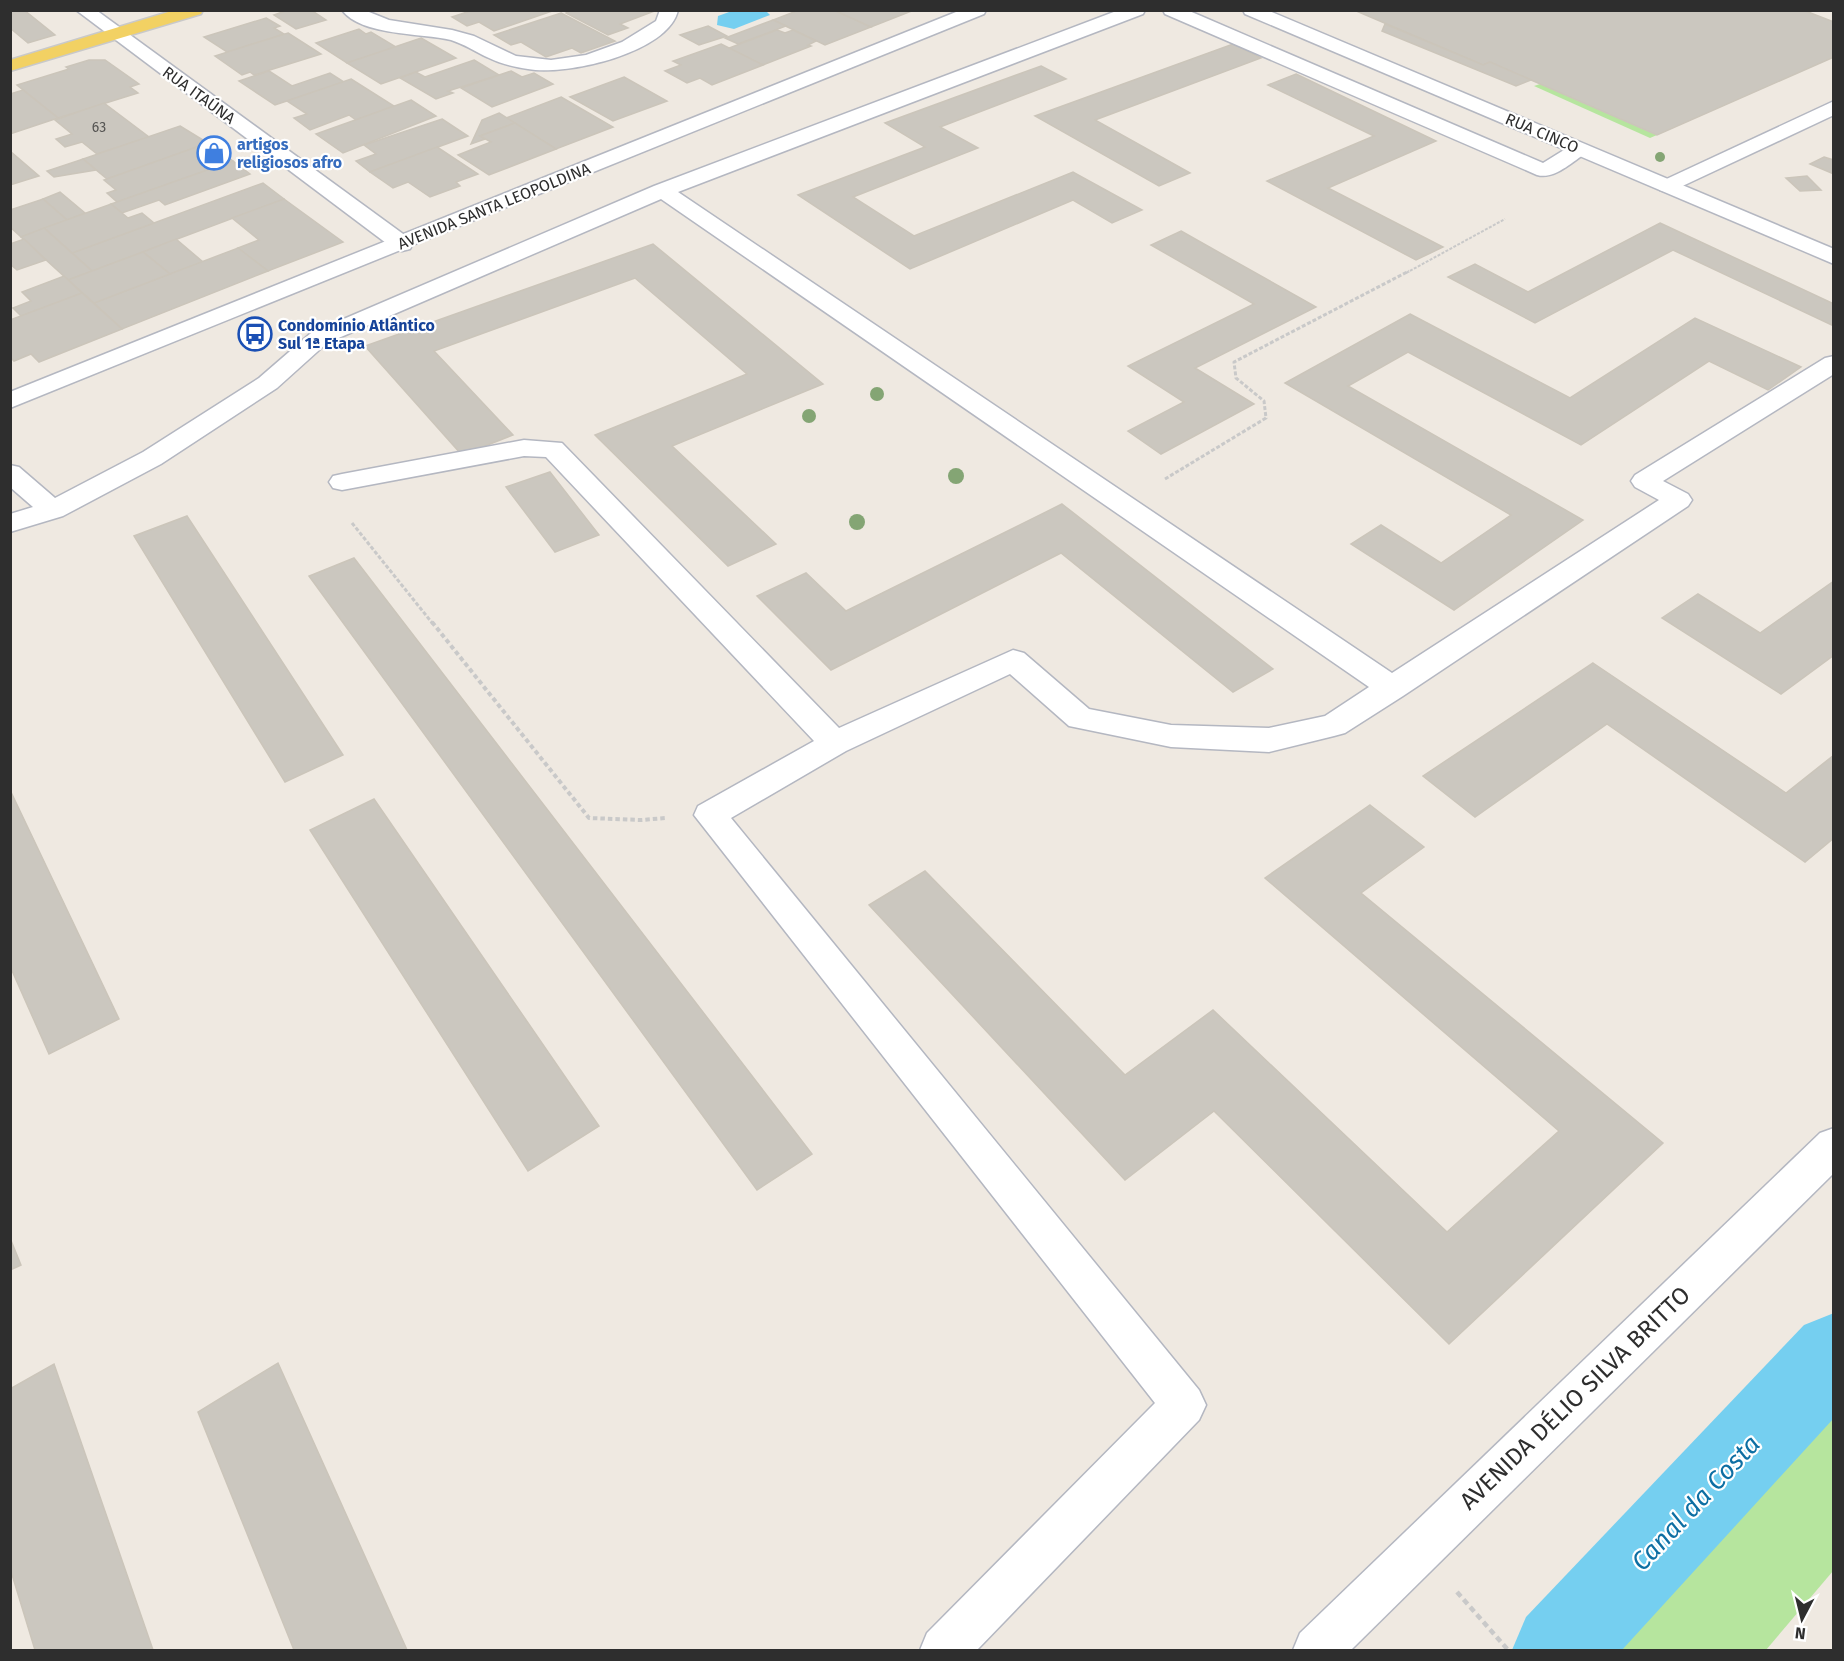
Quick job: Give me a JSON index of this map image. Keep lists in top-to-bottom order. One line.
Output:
{"streets":{"street":["RUA ITAÚNA","RUA CINCO","AVENIDA SANTA LEOPOLDINA","AVENIDA DÉLIO SILVA BRITTO"]},"crossings":[["RUA ITAÚNA","AVENIDA SANTA LEOPOLDINA"]],"water":["Canal da Costa"],"places":{"shop":["artigos religiosos afro"],"bus stop":["Condomínio Atlântico Sul 1ª Etapa"]},"house_numbers":["63"],"north":"bottom"}
